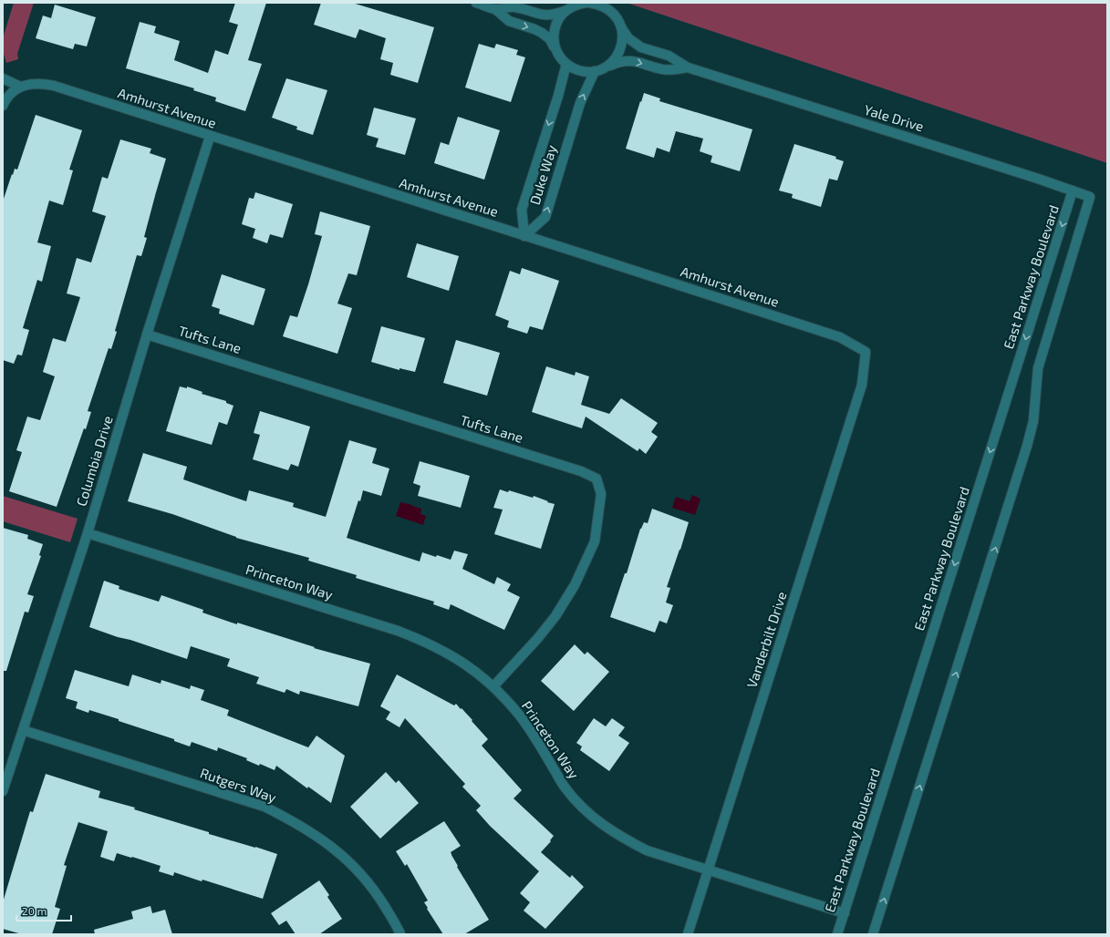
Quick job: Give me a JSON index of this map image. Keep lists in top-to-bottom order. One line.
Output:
{"streets":{"street":["Amhurst Avenue","Yale Drive","Duke Way","East Parkway Boulevard","Tufts Lane","Columbia Drive","Princeton Way","Vanderbilt Drive","Rutgers Way"]},"crossings":[["Amhurst Avenue","Duke Way"],["Amhurst Avenue","Columbia Drive"],["Amhurst Avenue","Vanderbilt Drive"],["Yale Drive","Duke Way"],["Yale Drive","East Parkway Boulevard"],["East Parkway Boulevard","Princeton Way"],["Tufts Lane","Columbia Drive"],["Tufts Lane","Princeton Way"],["Columbia Drive","Princeton Way"],["Columbia Drive","Rutgers Way"],["Princeton Way","Vanderbilt Drive"]],"one_way":["Yale Drive","East Parkway Boulevard"],"scale_bar":"20 m"}
